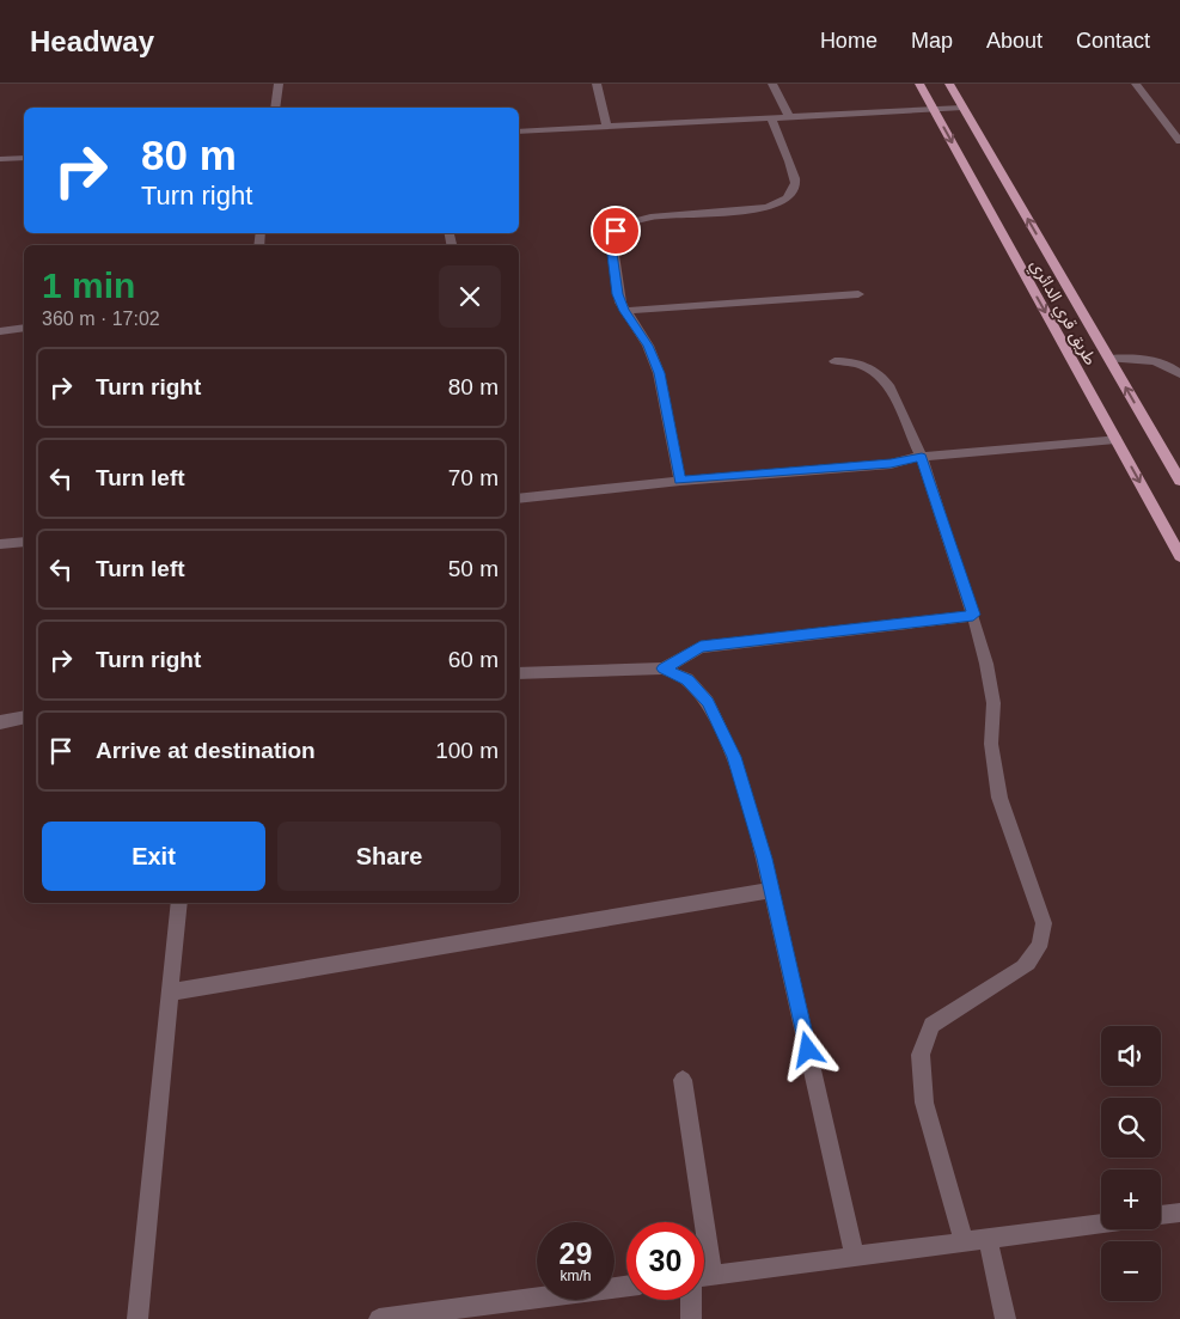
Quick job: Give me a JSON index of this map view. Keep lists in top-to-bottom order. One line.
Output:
{"streets":{"highway":["طريق قري الدائري"]},"page":{"header":"Headway","nav":["Home","Map","About","Contact"],"turn":["80 m","Turn right"],"heading":["1 min","360 m · 17:02"],"list":[{"name":"Turn right","value":"80 m"},{"name":"Turn left","value":"70 m"},{"name":"Turn left","value":"50 m"},{"name":"Turn right","value":"60 m"},{"name":"Arrive at destination","value":"100 m"}],"buttons":["Exit","Share"],"map_buttons":["+","−"],"speed":"29 km/h","limit":"30"}}
